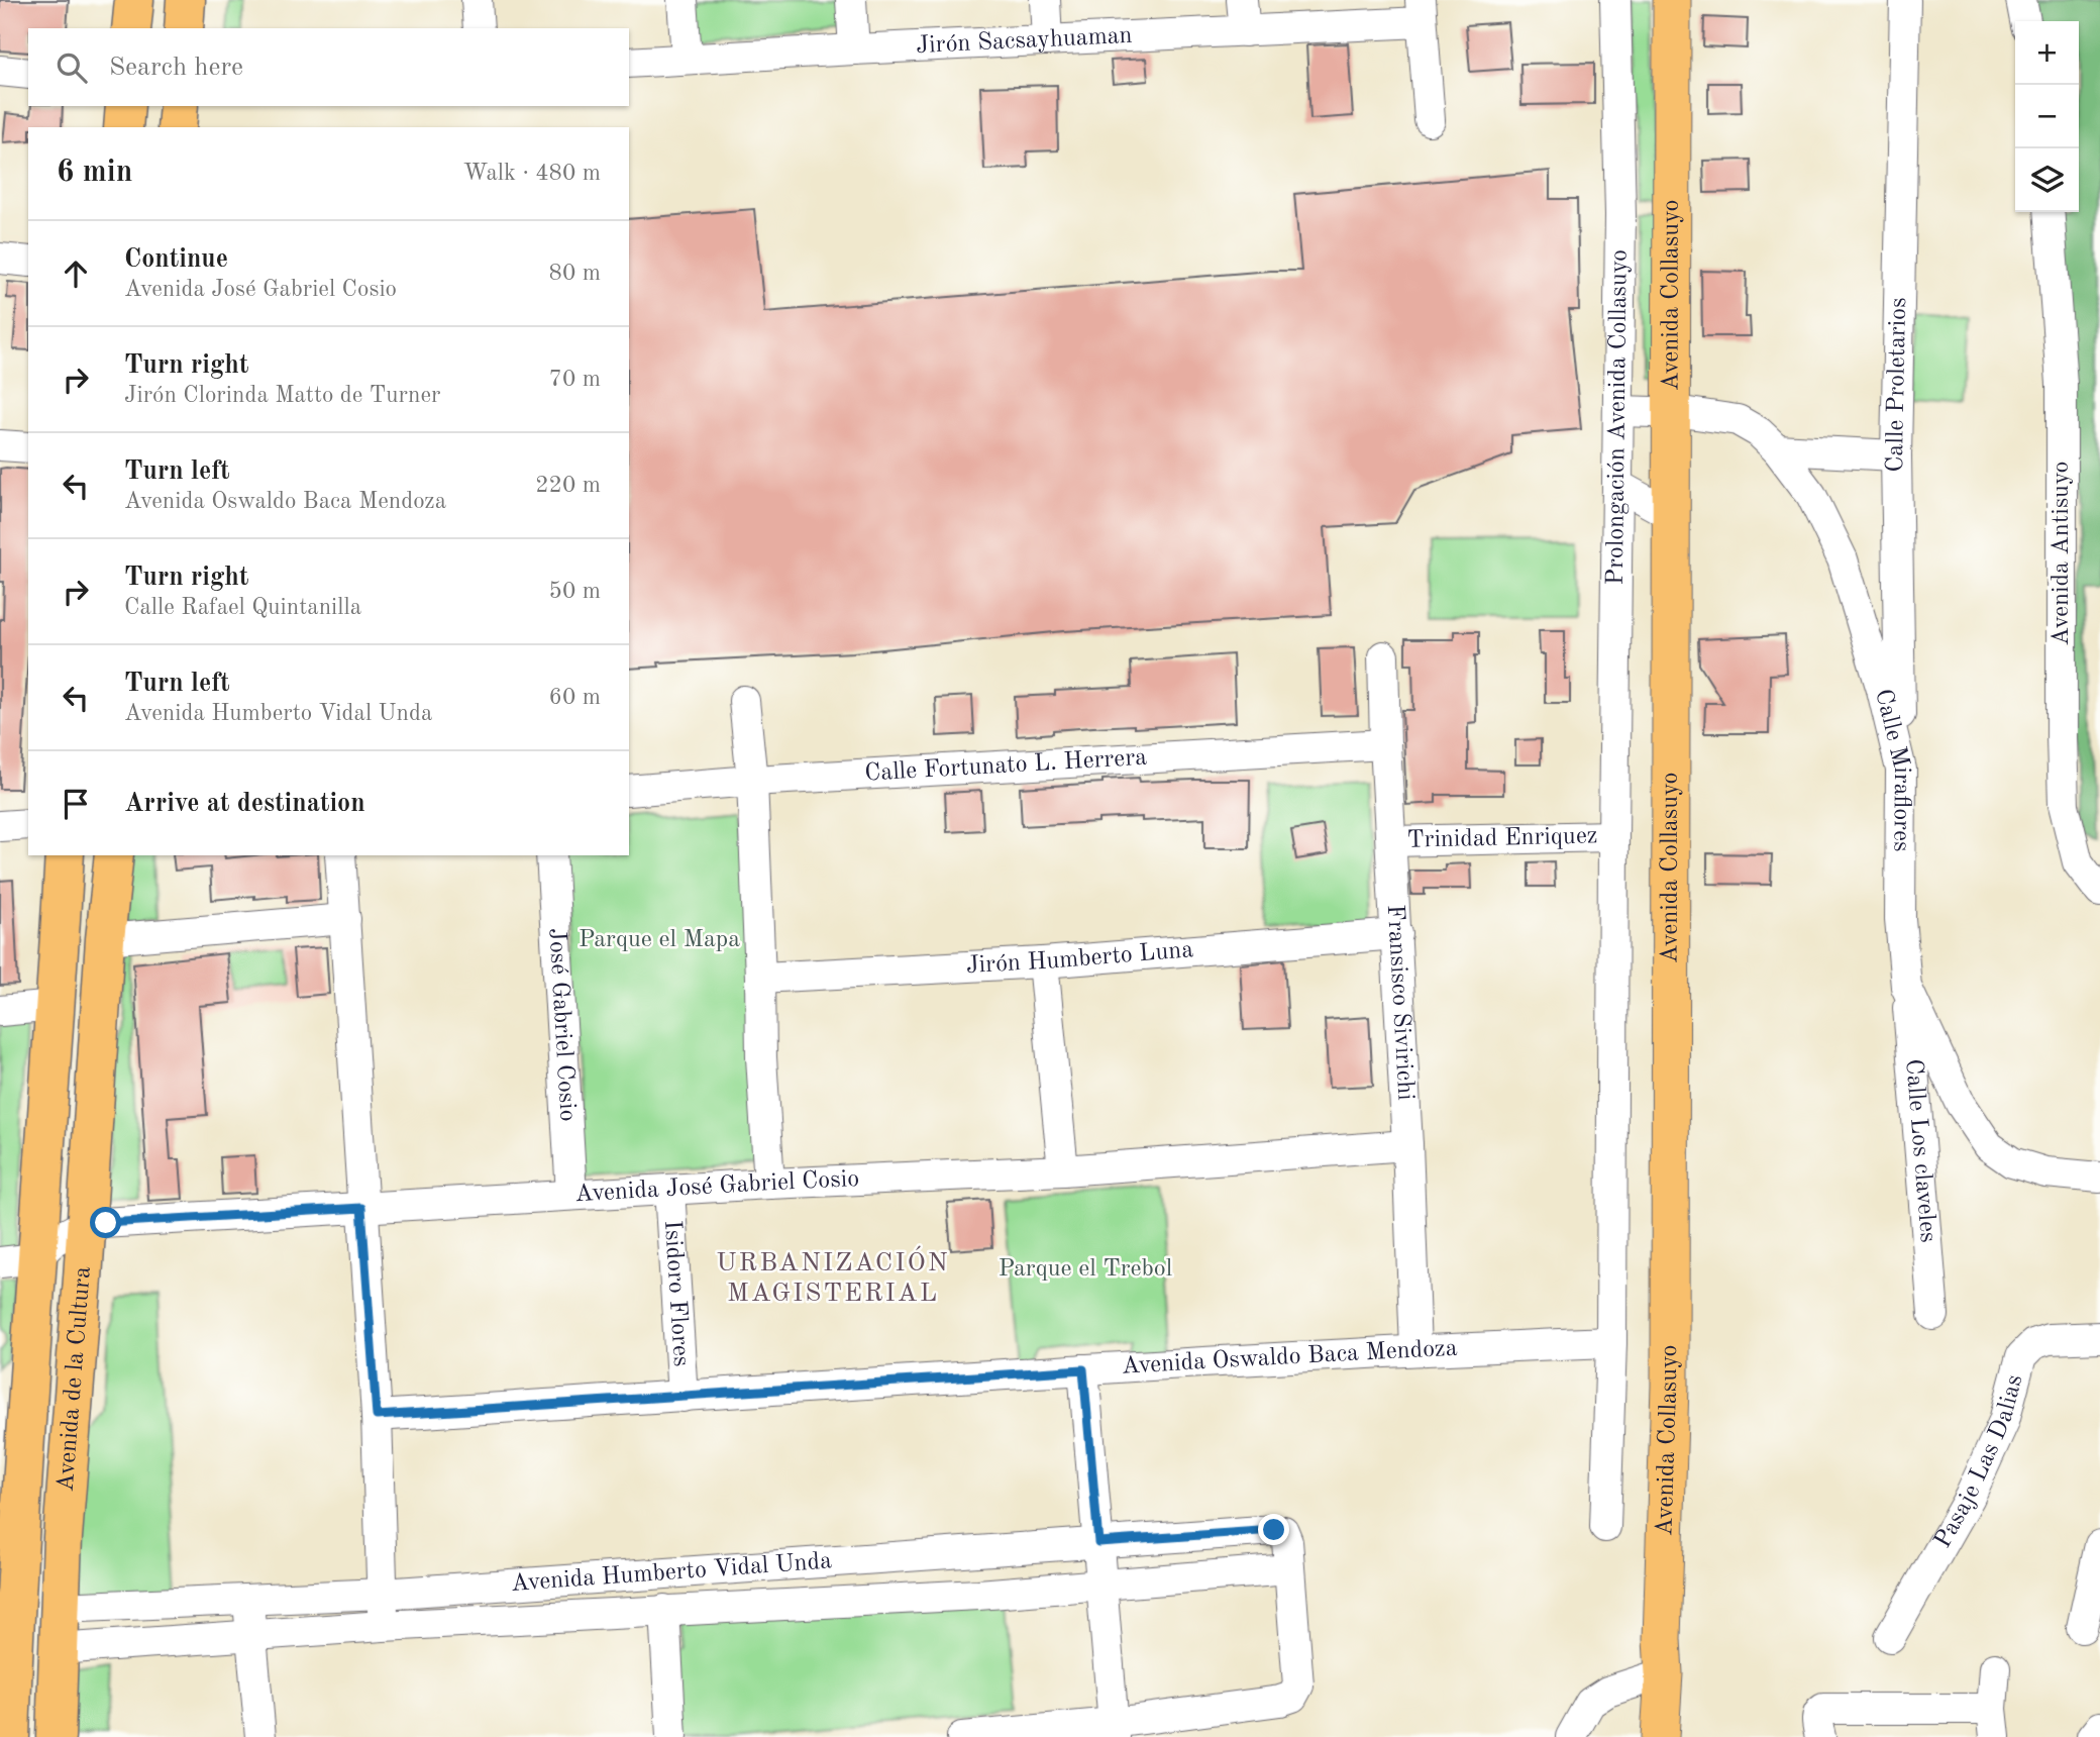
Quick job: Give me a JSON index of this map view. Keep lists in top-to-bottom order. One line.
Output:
{"streets":{"highway":["Avenida de la Cultura"],"main road":["Avenida Collasuyo"],"street":["Jirón Sacsayhuaman","Calle Proletarios","Prolongación Avenida Collasuyo","Avenida Antisuyo","Calle Fortunato L. Herrera","Calle Miraflores","Trinidad Enriquez","Jirón Humberto Luna","Fransisco Sivirichi","José Gabriel Cosio","Calle Los claveles","Avenida José Gabriel Cosio","Isidoro Flores","Avenida Oswaldo Baca Mendoza","Pasaje Las Dalias","Avenida Humberto Vidal Unda"]},"crossings":[["Avenida Collasuyo","Calle Miraflores"],["Calle Proletarios","Calle Miraflores"],["Prolongación Avenida Collasuyo","Calle Miraflores"],["Prolongación Avenida Collasuyo","Trinidad Enriquez"],["Prolongación Avenida Collasuyo","Avenida Oswaldo Baca Mendoza"],["Calle Fortunato L. Herrera","Fransisco Sivirichi"],["Calle Miraflores","Calle Los claveles"],["Trinidad Enriquez","Fransisco Sivirichi"],["Jirón Humberto Luna","Fransisco Sivirichi"],["Fransisco Sivirichi","Avenida José Gabriel Cosio"],["Fransisco Sivirichi","Avenida Oswaldo Baca Mendoza"],["José Gabriel Cosio","Avenida José Gabriel Cosio"],["Avenida José Gabriel Cosio","Isidoro Flores"],["Avenida José Gabriel Cosio","Avenida de la Cultura"],["Isidoro Flores","Avenida Oswaldo Baca Mendoza"],["Avenida de la Cultura","Avenida Humberto Vidal Unda"]],"districts":["URBANIZACIÓN MAGISTERIAL"],"parks":["Parque el Mapa","Parque el Trebol"],"page":{"map_buttons":["+","−"],"search":"Search here","heading":["6 min","Walk · 480 m"],"list":[["Continue","Avenida José Gabriel Cosio","80 m"],["Turn right","Jirón Clorinda Matto de Turner","70 m"],["Turn left","Avenida Oswaldo Baca Mendoza","220 m"],["Turn right","Calle Rafael Quintanilla","50 m"],["Turn left","Avenida Humberto Vidal Unda","60 m"],"Arrive at destination"]}}
